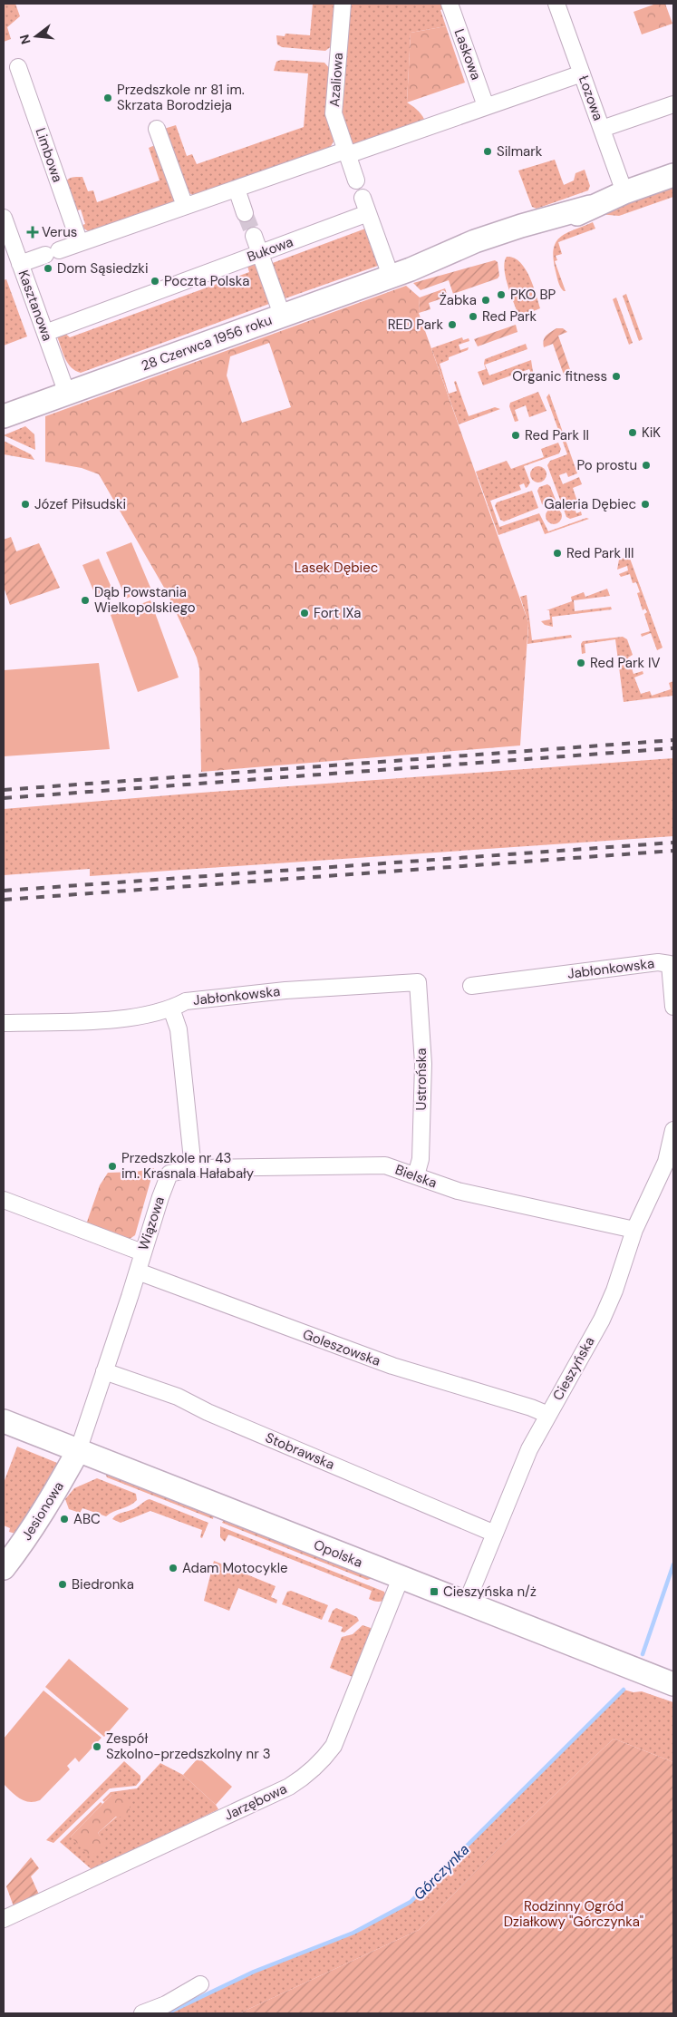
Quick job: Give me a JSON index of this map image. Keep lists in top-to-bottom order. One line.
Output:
{"streets":{"street":["Laskowa","Azaliowa","Łozowa","Limbowa","Bukowa","Kasztanowa","28 Czerwca 1956 roku","Jabłonkowska","Ustrońska","Bielska","Wiązowa","Goleszowska","Cieszyńska","Stobrawska","Jesionowa","Opolska","Jarzębowa"]},"crossings":[["Łozowa","28 Czerwca 1956 roku"],["Bukowa","Kasztanowa"],["Kasztanowa","28 Czerwca 1956 roku"],["Jabłonkowska","Ustrońska"],["Ustrońska","Bielska"],["Bielska","Wiązowa"],["Bielska","Cieszyńska"],["Wiązowa","Goleszowska"],["Wiązowa","Stobrawska"],["Wiązowa","Jesionowa"],["Wiązowa","Opolska"],["Goleszowska","Cieszyńska"],["Cieszyńska","Stobrawska"],["Cieszyńska","Opolska"],["Jesionowa","Opolska"],["Opolska","Jarzębowa"]],"water":["Górczynka"],"parks":["Lasek Dębiec","Rodzinny Ogród Działkowy \"Górczynka\""],"places":{"other":["Przedszkole nr 81 im. Skrzata Borodzieja","Silmark","Dom Sąsiedzki","Poczta Polska","PKO BP","Żabka","Red Park","RED Park","Organic fitness","KiK","Red Park II","Po prostu","Józef Piłsudski","Galeria Dębiec","Red Park III","Dąb Powstania Wielkopolskiego","Fort IXa","Red Park IV","Przedszkole nr 43 im. Krasnala Hałabały","ABC","Adam Motocykle","Biedronka","Zespół Szkolno-przedszkolny nr 3"],"health":["Verus"],"transit":["Cieszyńska n/ż"]},"north":"left"}
